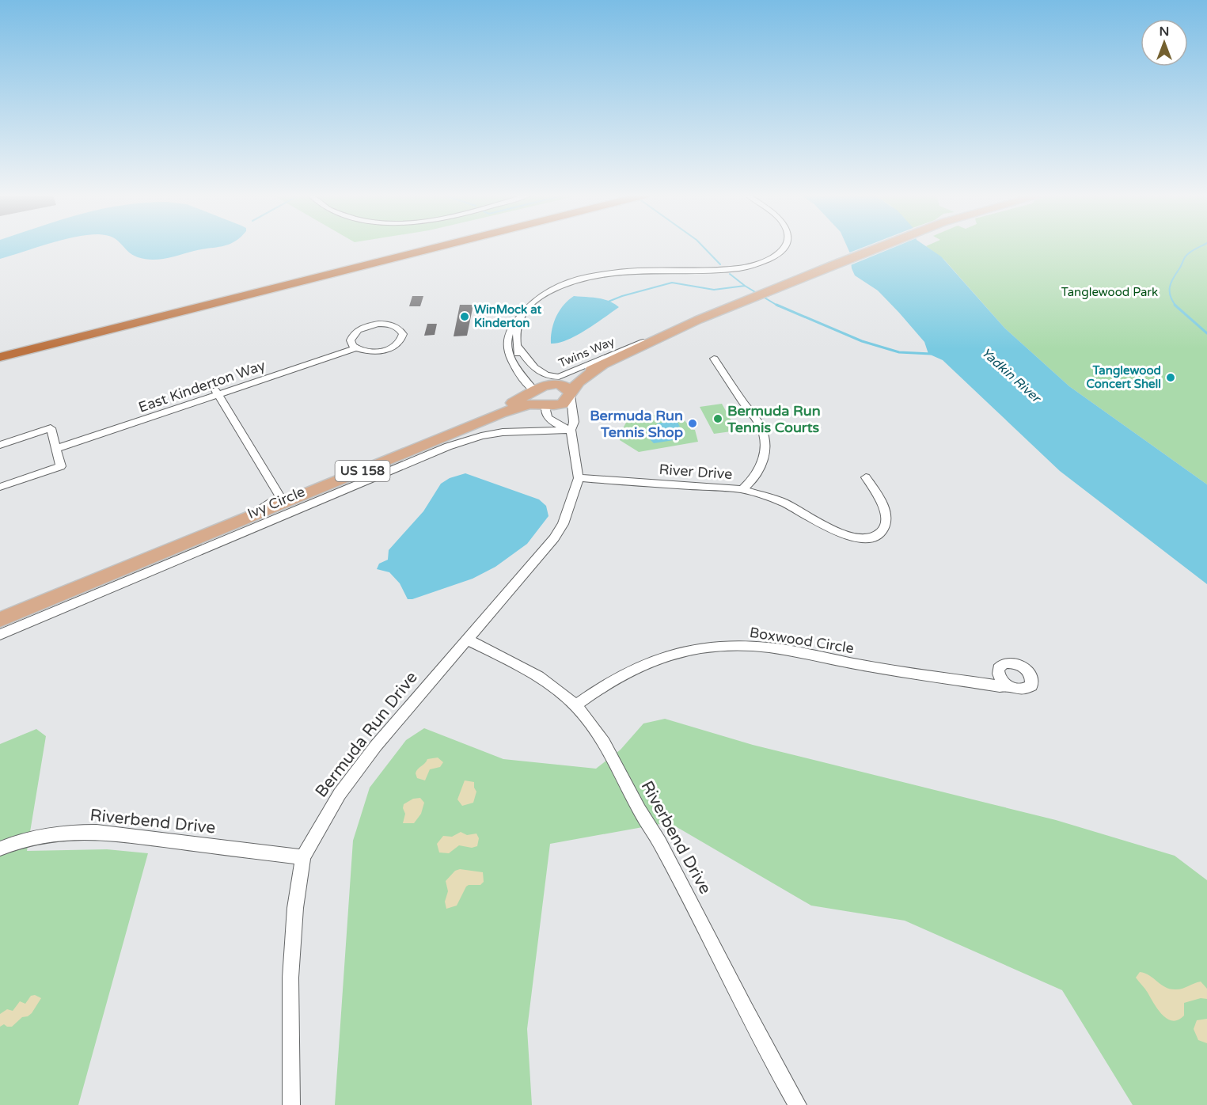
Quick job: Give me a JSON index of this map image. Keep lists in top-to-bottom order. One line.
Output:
{"streets":{"main road":["US 158"],"street":["Twins Way","East Kinderton Way","River Drive","Ivy Circle","Boxwood Circle","Bermuda Run Drive","Riverbend Drive"]},"crossings":[["River Drive","Bermuda Run Drive"],["Ivy Circle","Bermuda Run Drive"],["Boxwood Circle","Riverbend Drive"],["Bermuda Run Drive","Riverbend Drive"]],"water":["Yadkin River"],"parks":["Tanglewood Park"],"places":["WinMock at Kinderton","Tanglewood Concert Shell","Bermuda Run Tennis Courts","Bermuda Run Tennis Shop"],"north":"top"}
